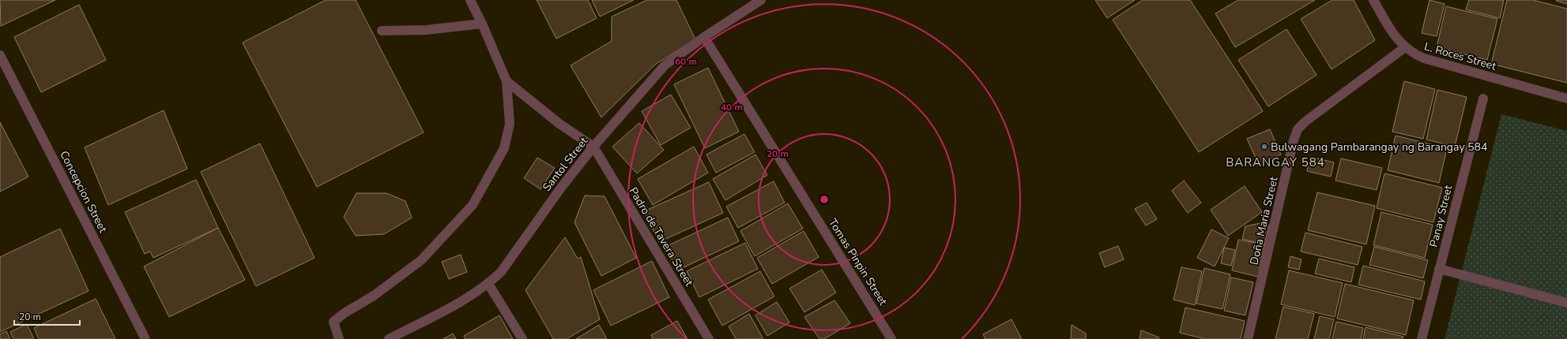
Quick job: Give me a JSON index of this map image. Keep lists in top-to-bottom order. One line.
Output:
{"streets":{"street":["L. Roces Street","Santol Street","Concepcion Street","Panay Street","Doña Maria Street","Padro de Tavera Street","Tomas Pinpin Street"]},"crossings":[["L. Roces Street","Doña Maria Street"],["Santol Street","Padro de Tavera Street"],["Santol Street","Tomas Pinpin Street"]],"districts":["BARANGAY 584"],"places":["Bulwagang Pambarangay ng Barangay 584"],"scale_bar":"20 m","rings":["60 m","40 m","20 m"]}
